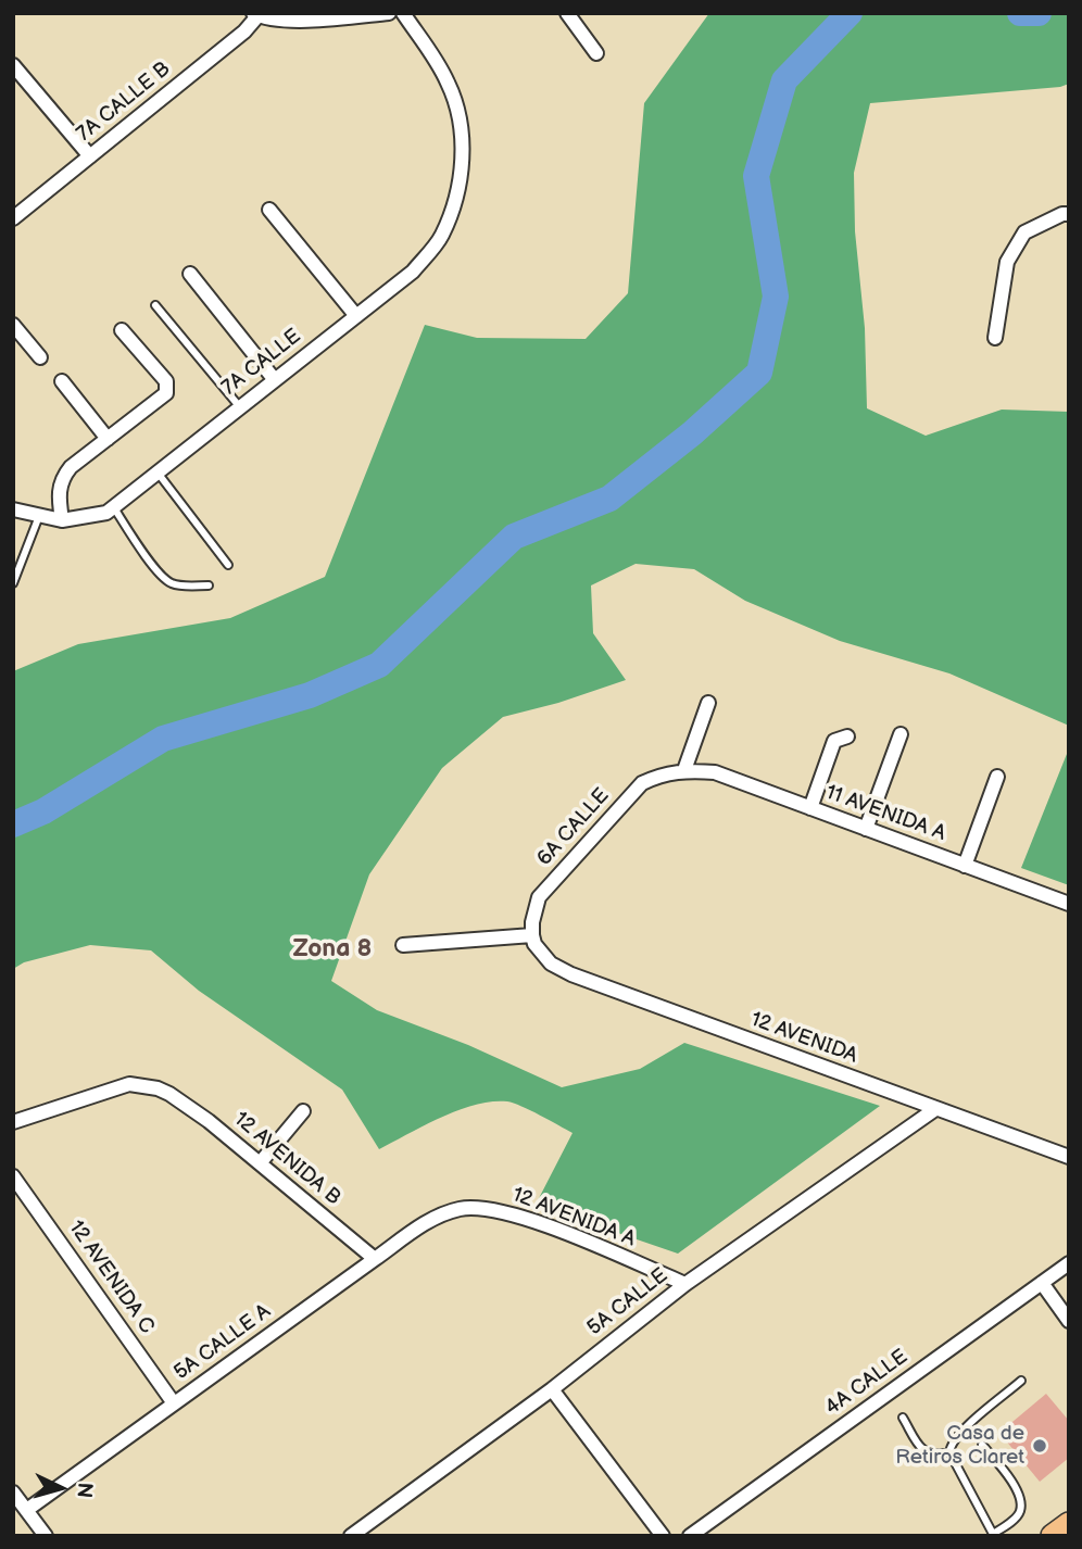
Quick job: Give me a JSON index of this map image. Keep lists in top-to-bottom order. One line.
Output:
{"streets":{"street":["7A CALLE B","7A CALLE","11 AVENIDA A","6A CALLE","12 AVENIDA","12 AVENIDA B","12 AVENIDA A","12 AVENIDA C","5A CALLE","5A CALLE A","4A CALLE"]},"crossings":[["11 AVENIDA A","6A CALLE"],["6A CALLE","12 AVENIDA"],["12 AVENIDA","5A CALLE"],["12 AVENIDA B","5A CALLE A"],["12 AVENIDA A","5A CALLE"],["12 AVENIDA A","5A CALLE A"],["12 AVENIDA C","5A CALLE A"]],"districts":["Zona 8"],"places":["Casa de Retiros Claret"],"north":"right"}
